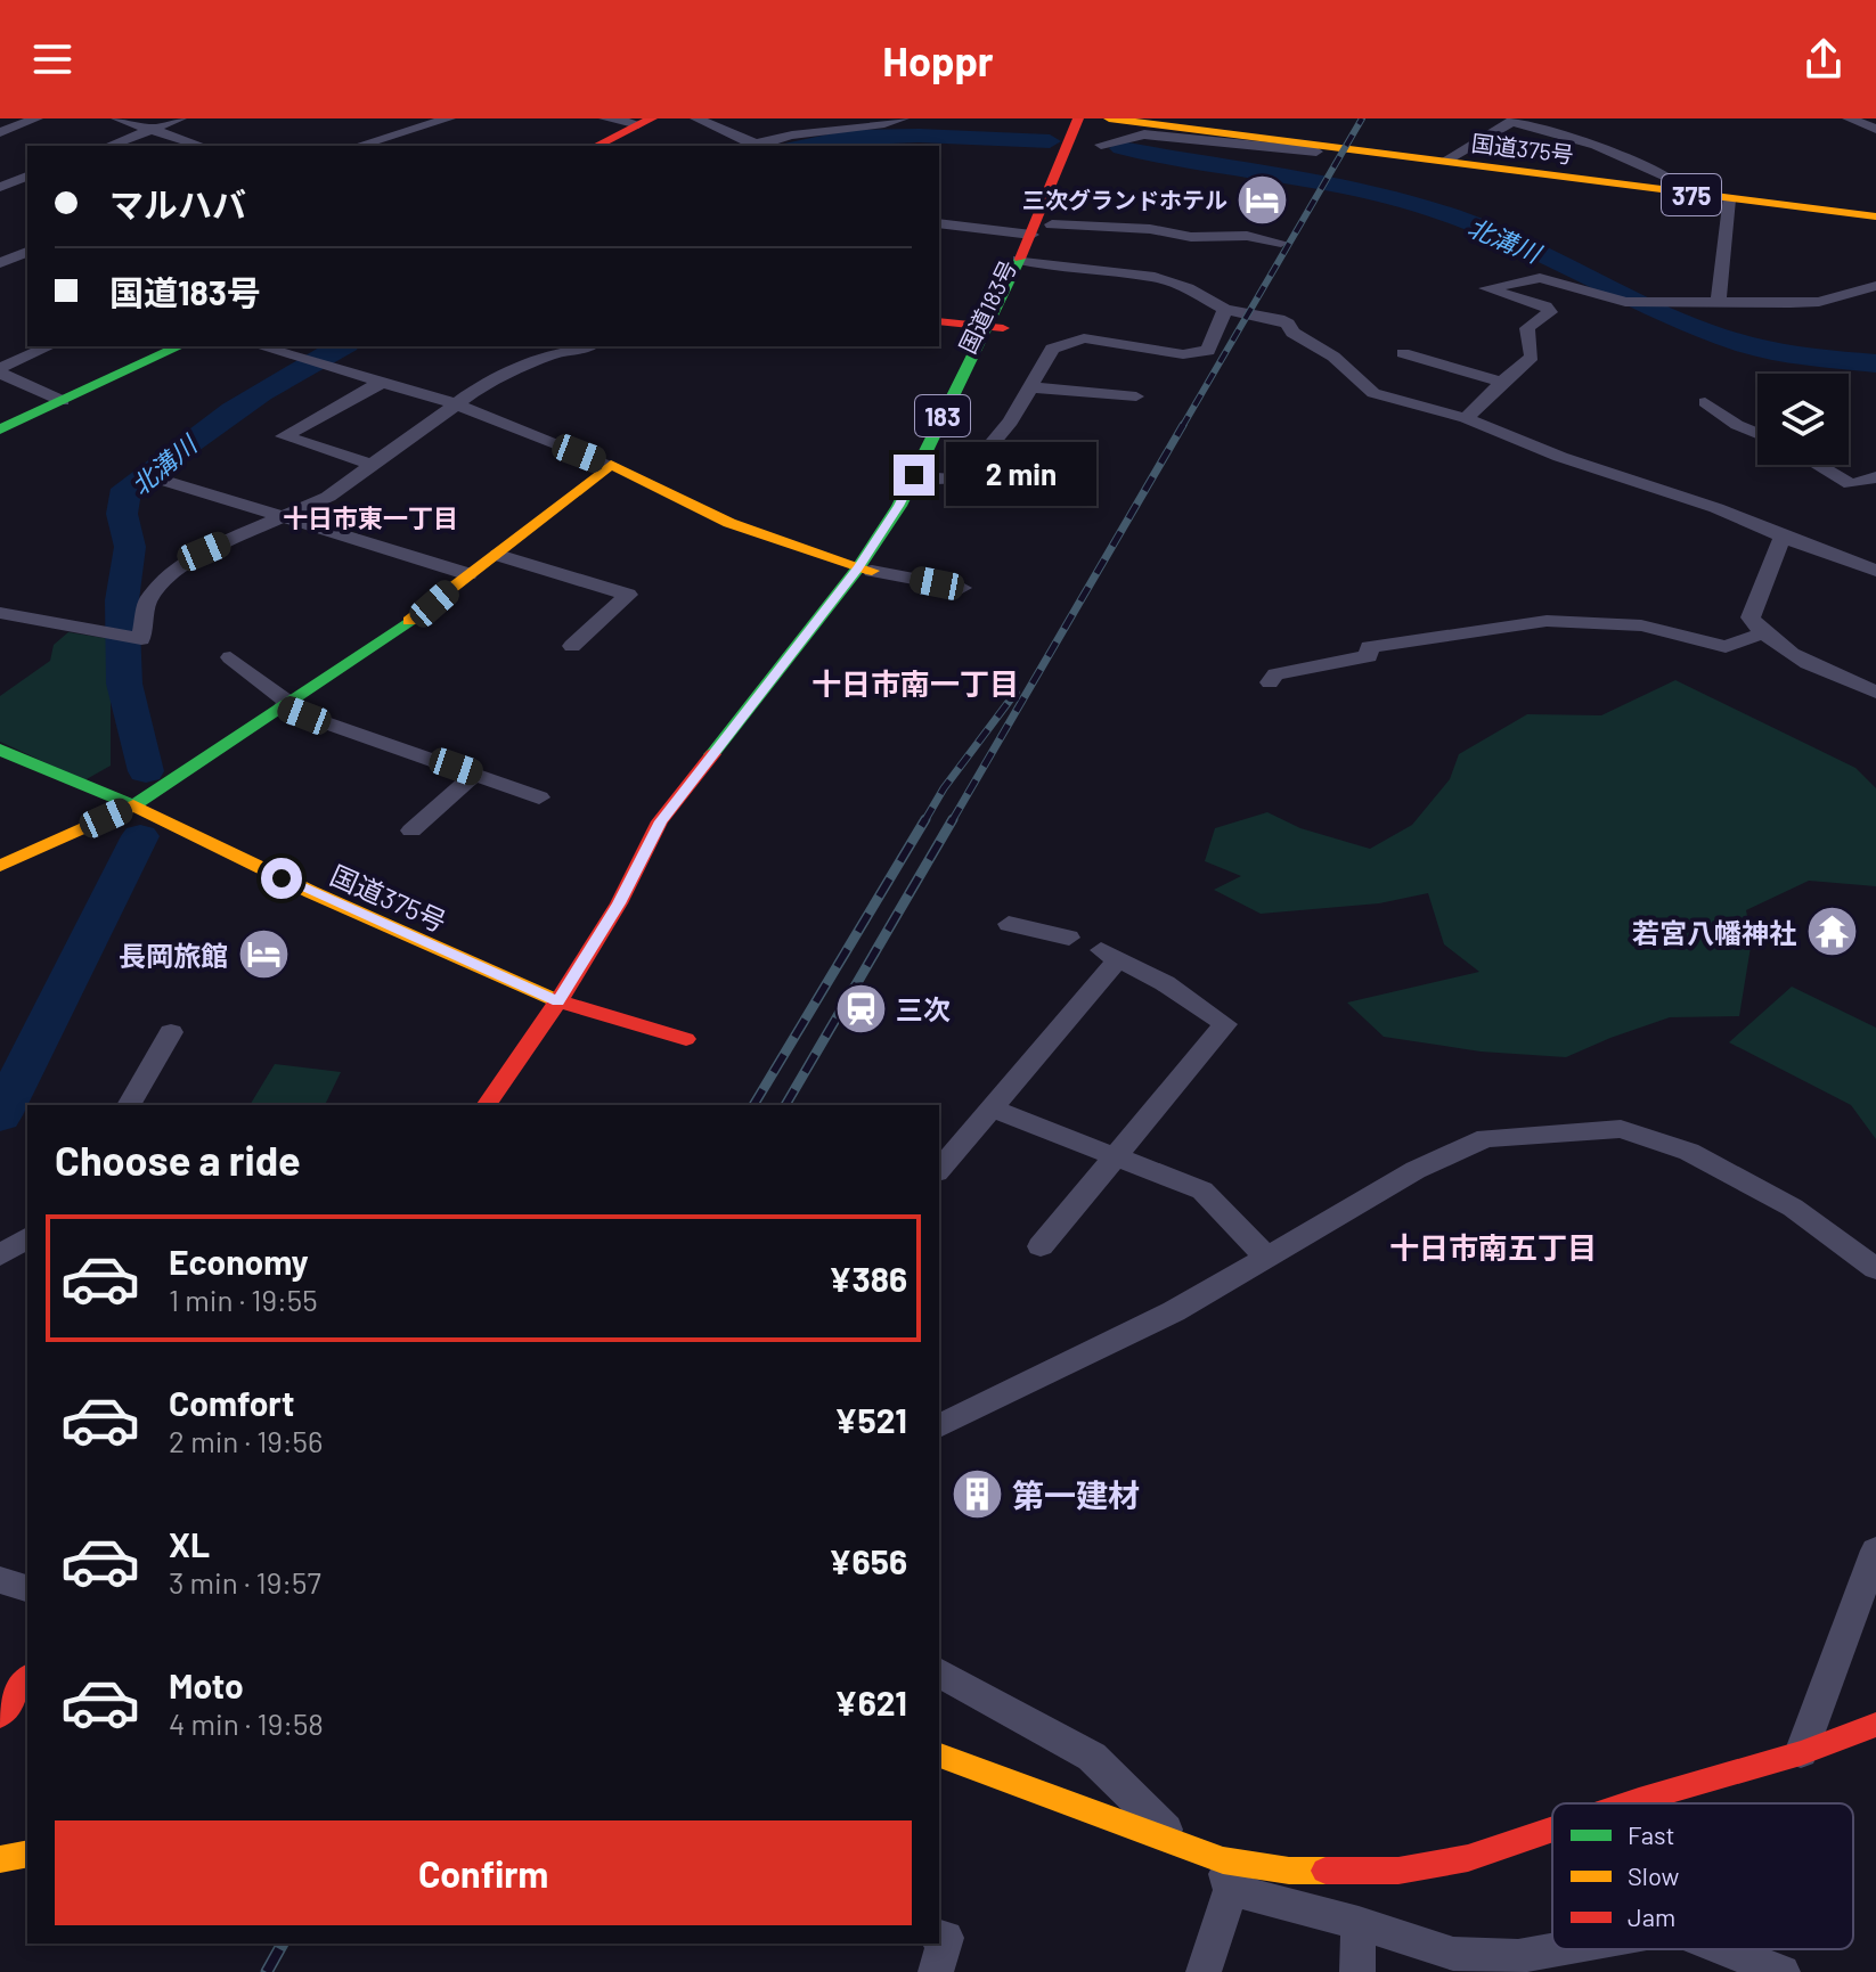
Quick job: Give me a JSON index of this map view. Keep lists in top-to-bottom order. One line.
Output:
{"streets":{"main road":["国道375号","375","国道183号","183"]},"crossings":[["国道375号","国道183号"]],"districts":["十日市東一丁目","十日市南一丁目","十日市南五丁目"],"water":["北溝川"],"places":{"hotel":["三次グランドホテル","長岡旅館"],"temple":["若宮八幡神社"],"station":["三次"],"building":["第一建材"]},"legend":["Fast","Slow","Jam"],"page":{"header":"Hoppr","banner":["マルハバ","国道183号"],"bubble":"2 min","heading":"Choose a ride","list":[{"name":"Economy","note":"1 min · 19:55","value":"¥386"},{"name":"Comfort","note":"2 min · 19:56","value":"¥521"},{"name":"XL","note":"3 min · 19:57","value":"¥656"},{"name":"Moto","note":"4 min · 19:58","value":"¥621"}],"buttons":"Confirm"}}
